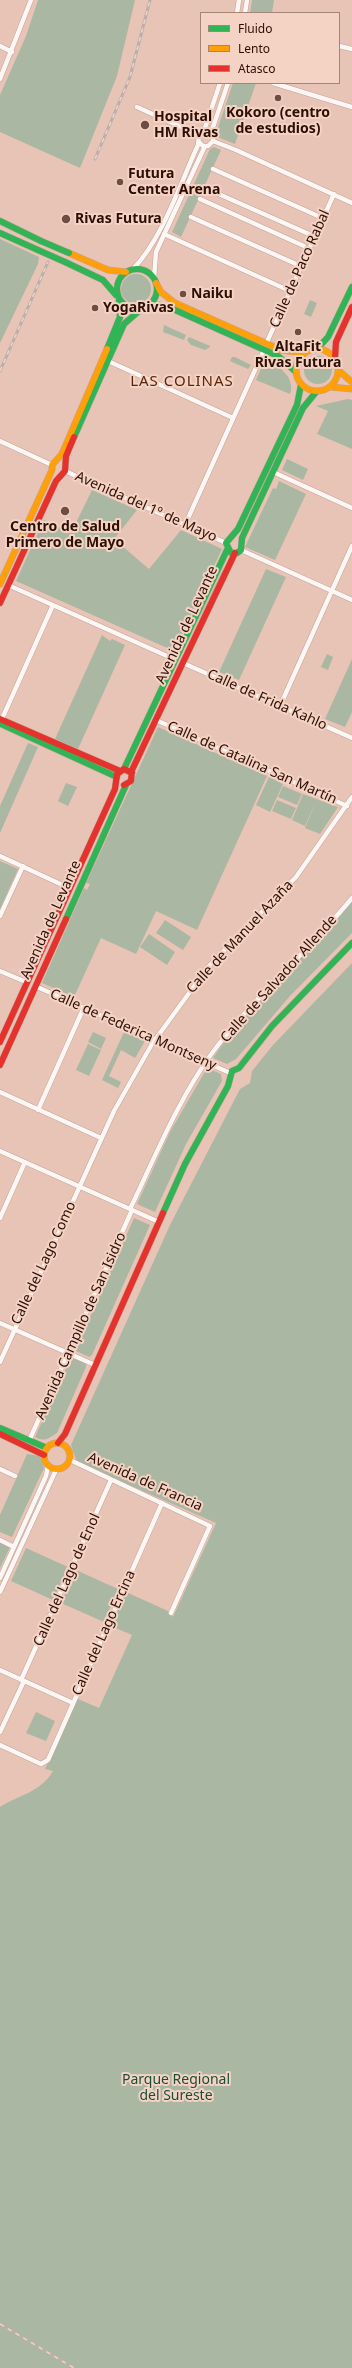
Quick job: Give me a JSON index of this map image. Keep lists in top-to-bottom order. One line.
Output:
{"streets":{"street":["Calle de Paco Rabal","Avenida del 1º de Mayo","Avenida de Levante","Calle de Frida Kahlo","Calle de Catalina San Martín","Calle de Manuel Azaña","Calle de Salvador Allende","Calle de Federica Montseny","Calle del Lago Como","Avenida Campillo de San Isidro","Avenida de Francia","Calle del Lago de Enol","Calle del Lago Ercina"]},"crossings":[["Calle de Paco Rabal","Avenida del 1º de Mayo"],["Avenida del 1º de Mayo","Avenida de Levante"],["Avenida de Levante","Calle de Frida Kahlo"],["Avenida de Levante","Calle de Catalina San Martín"],["Avenida de Levante","Calle de Federica Montseny"],["Calle de Catalina San Martín","Calle de Manuel Azaña"],["Calle de Manuel Azaña","Calle de Federica Montseny"],["Calle de Manuel Azaña","Calle del Lago Como"],["Calle de Salvador Allende","Calle de Federica Montseny"],["Calle de Salvador Allende","Avenida Campillo de San Isidro"],["Avenida de Francia","Calle del Lago de Enol"],["Avenida de Francia","Calle del Lago Ercina"]],"districts":["LAS COLINAS"],"parks":["Parque Regional del Sureste"],"places":["Kokoro (centro de estudios)","Hospital HM Rivas","Futura Center Arena","Rivas Futura","Naiku","YogaRivas","AltaFit Rivas Futura","Centro de Salud Primero de Mayo"],"legend":["Fluido","Lento","Atasco"]}
